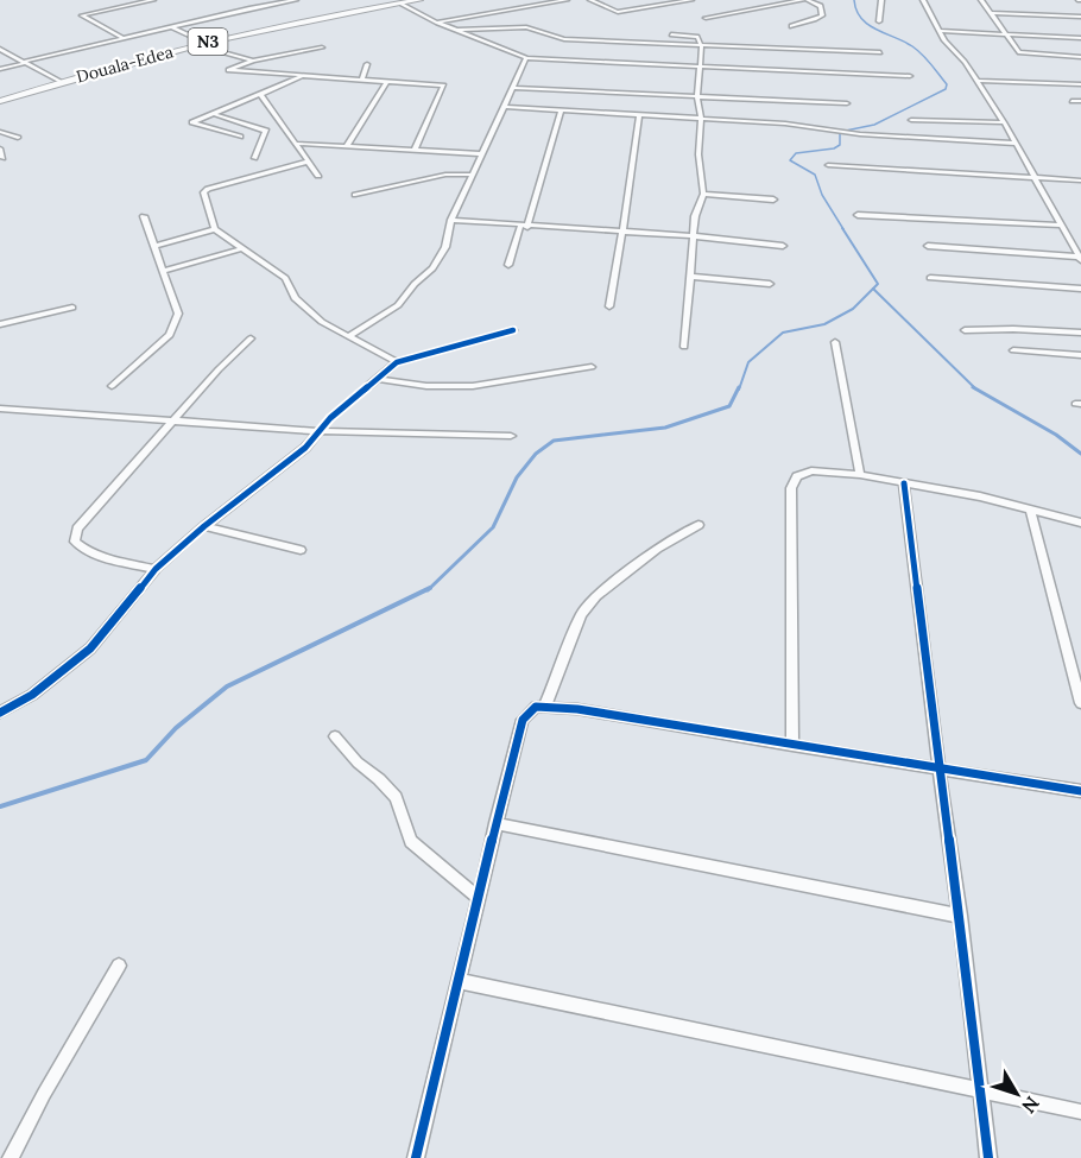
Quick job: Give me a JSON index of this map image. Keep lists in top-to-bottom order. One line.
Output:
{"streets":{"highway":["N3","Douala-Edea"]},"north":"bottom right"}
